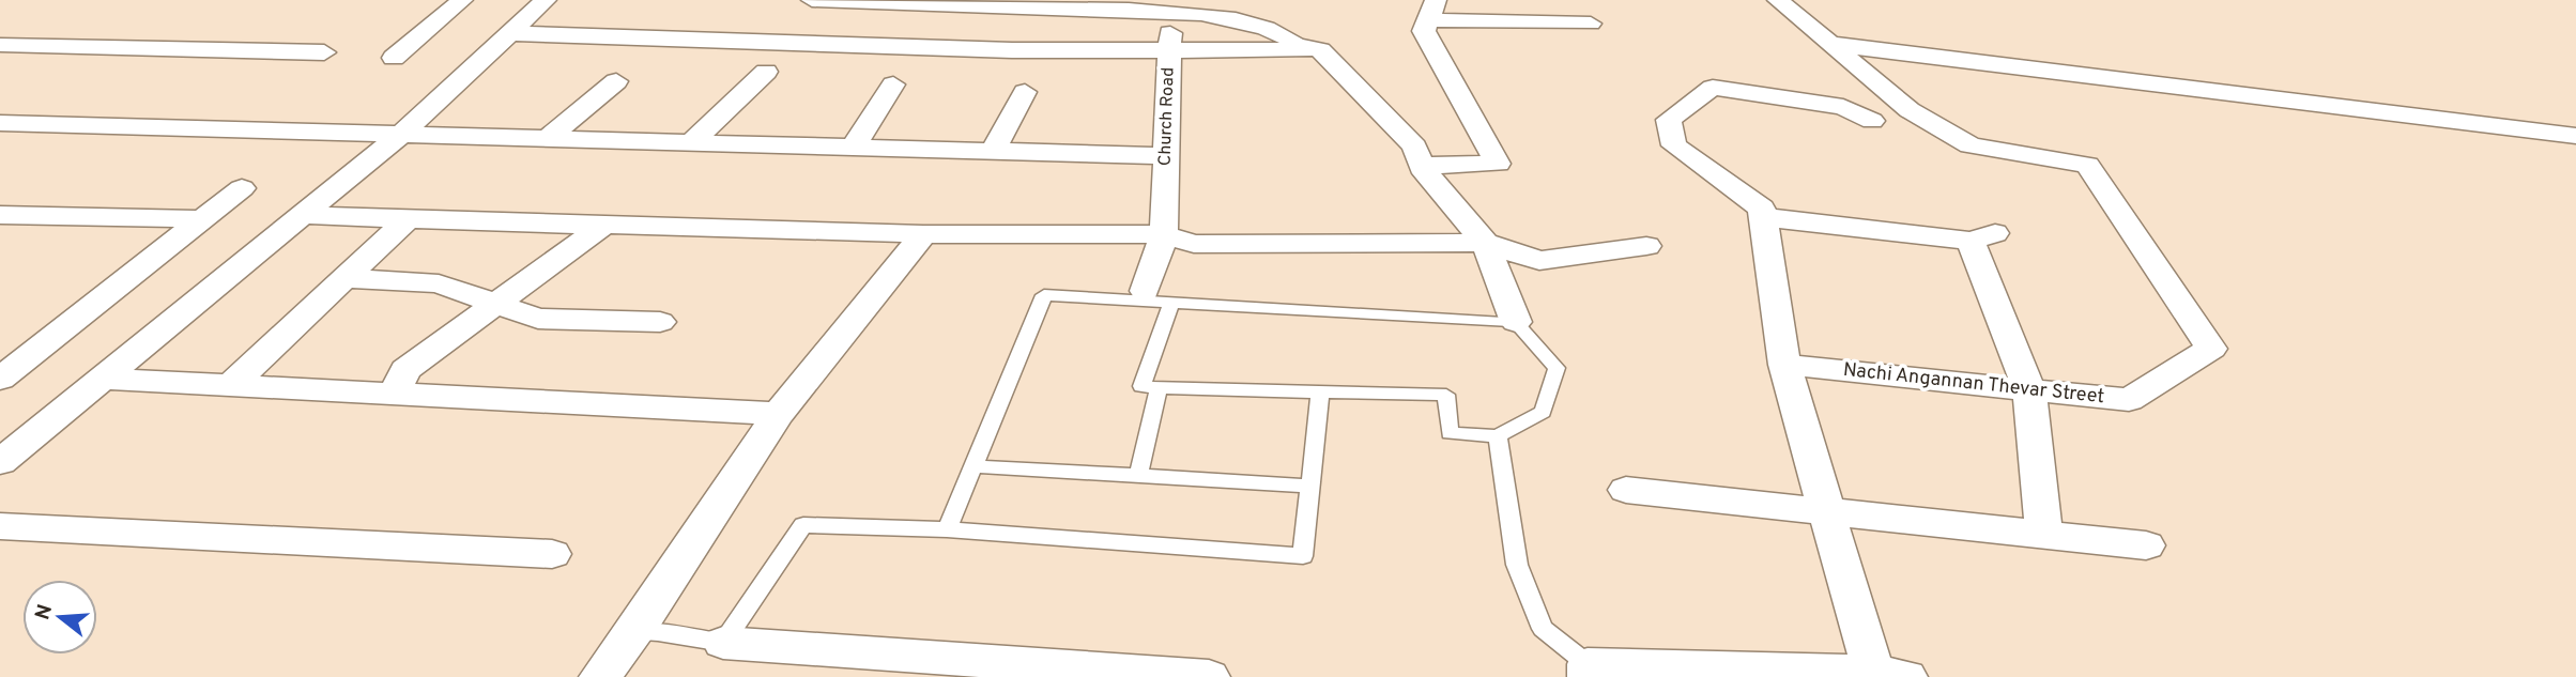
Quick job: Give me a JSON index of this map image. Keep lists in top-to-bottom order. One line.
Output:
{"streets":{"street":["Church Road","Nachi Angannan Thevar Street"]},"north":"left"}
